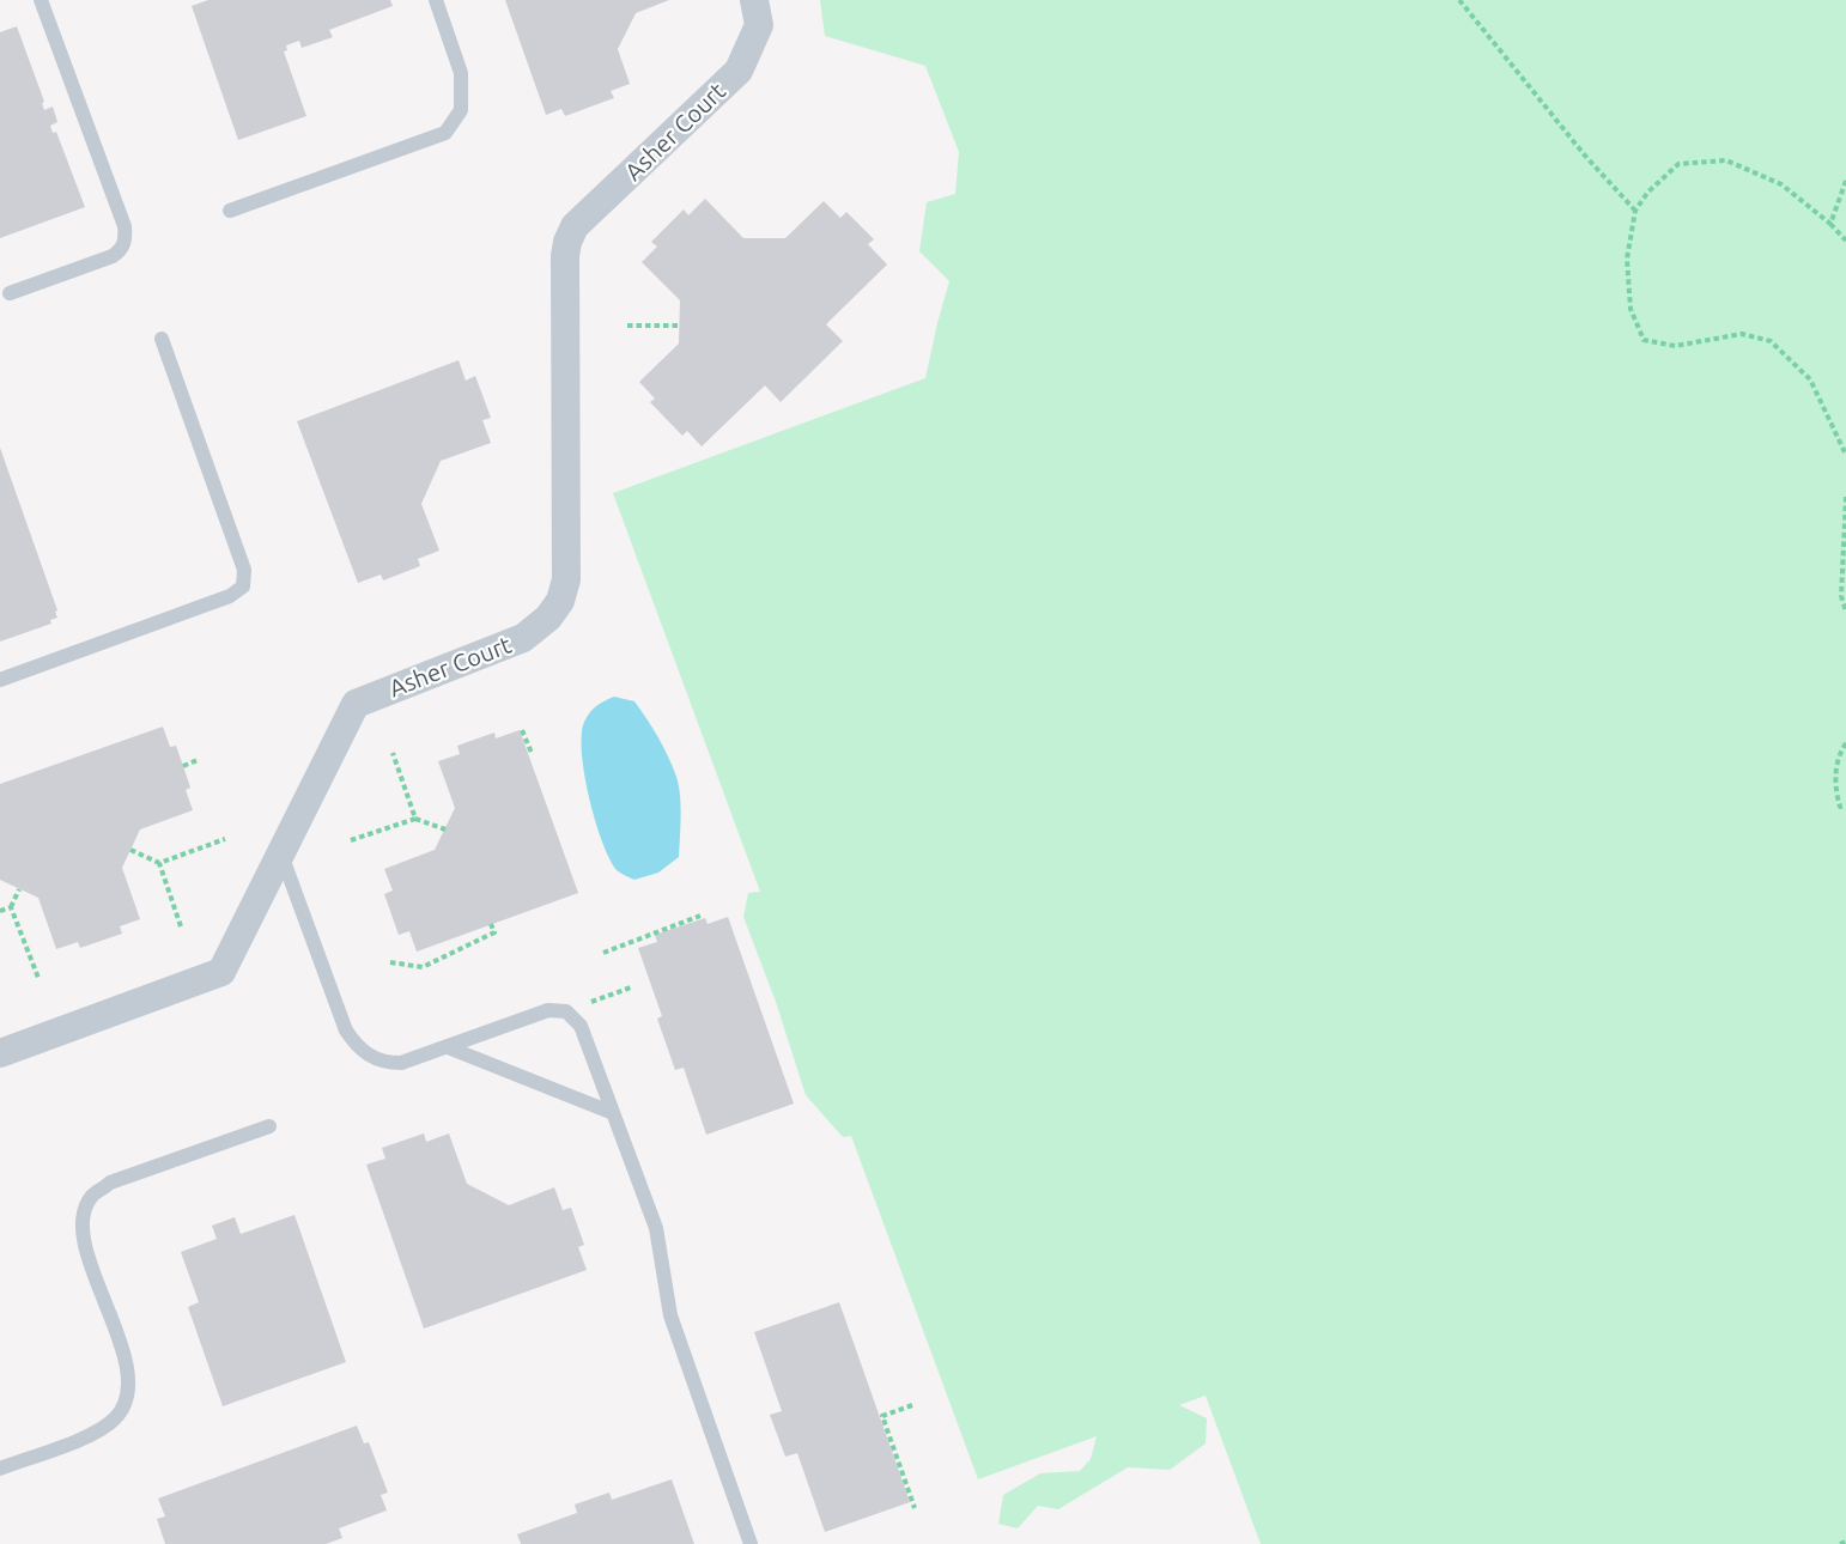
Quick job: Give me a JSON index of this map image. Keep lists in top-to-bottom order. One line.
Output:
{"streets":{"street":["Asher Court"]}}
